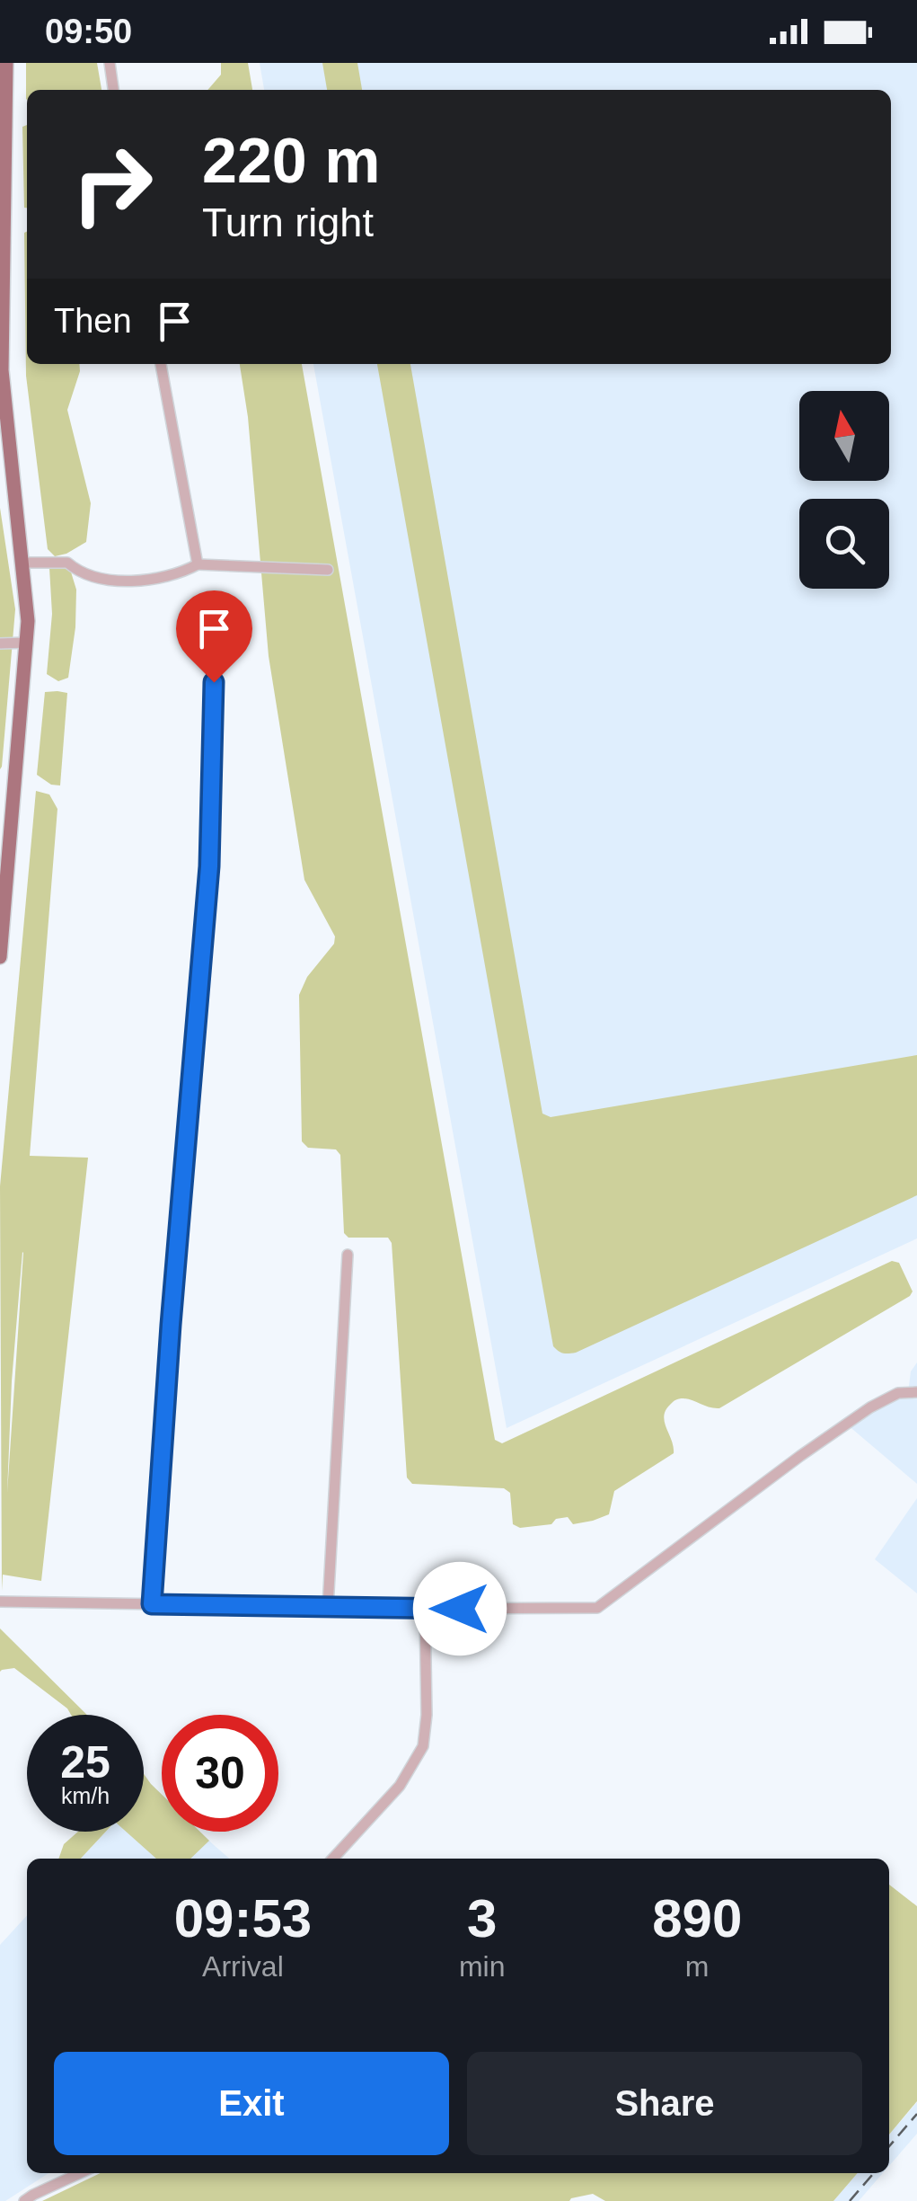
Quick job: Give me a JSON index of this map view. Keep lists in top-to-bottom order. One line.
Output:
{"north":"top","page":{"status":"09:50","turn":["220 m","Turn right"],"then":"Then","speed":"25 km/h","limit":"30","eta":["09:53","Arrival","3","min","890","m"],"buttons":["Exit","Share"]}}
